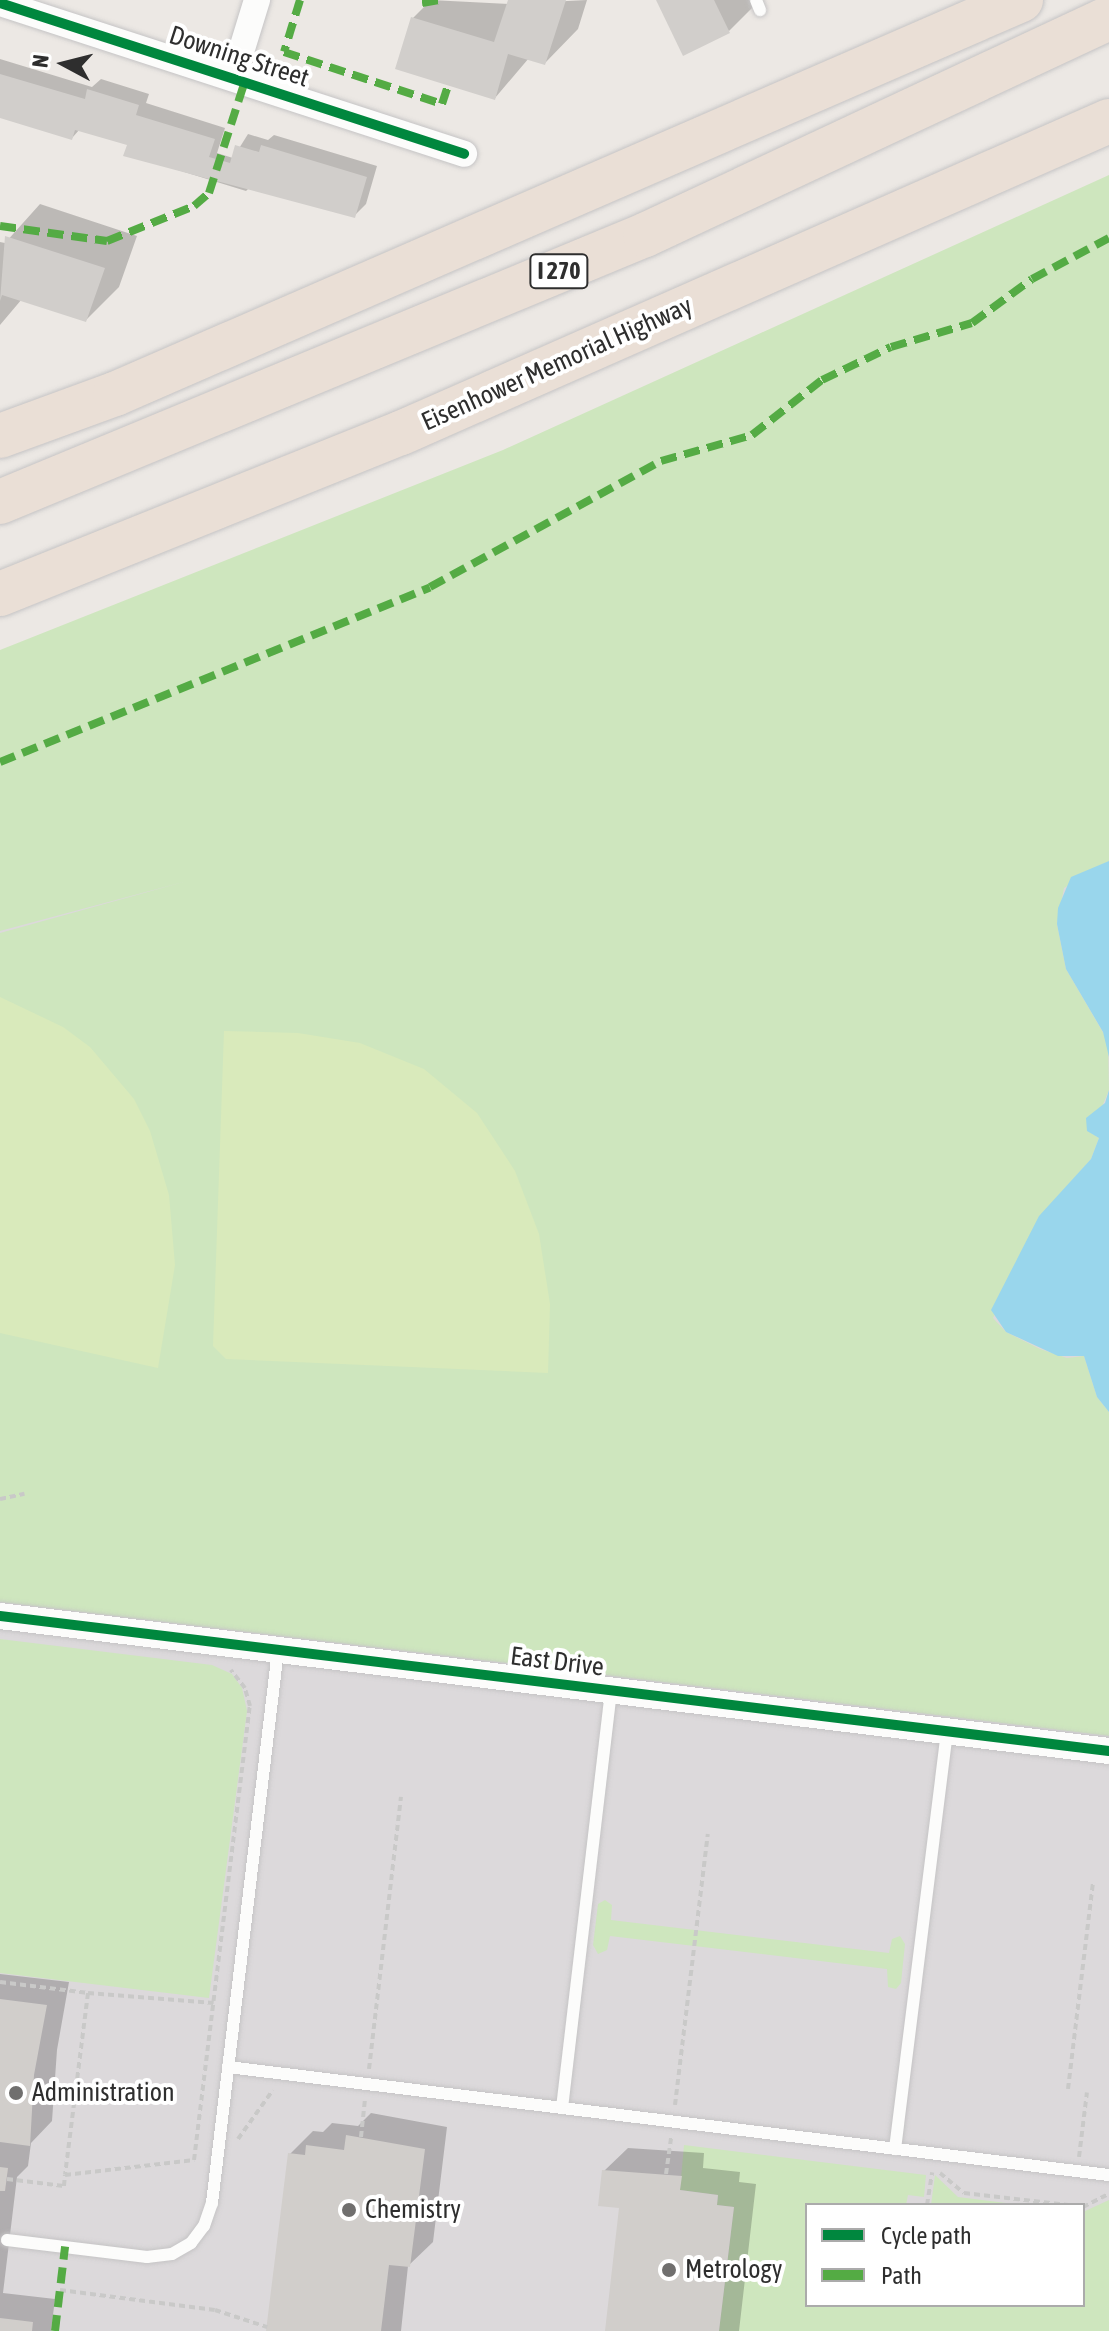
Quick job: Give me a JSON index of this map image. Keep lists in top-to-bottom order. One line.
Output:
{"streets":{"highway":["I 270","Eisenhower Memorial Highway"],"street":["Downing Street","East Drive"]},"places":["Administration","Chemistry","Metrology"],"legend":["Cycle path","Path"],"north":"left"}
